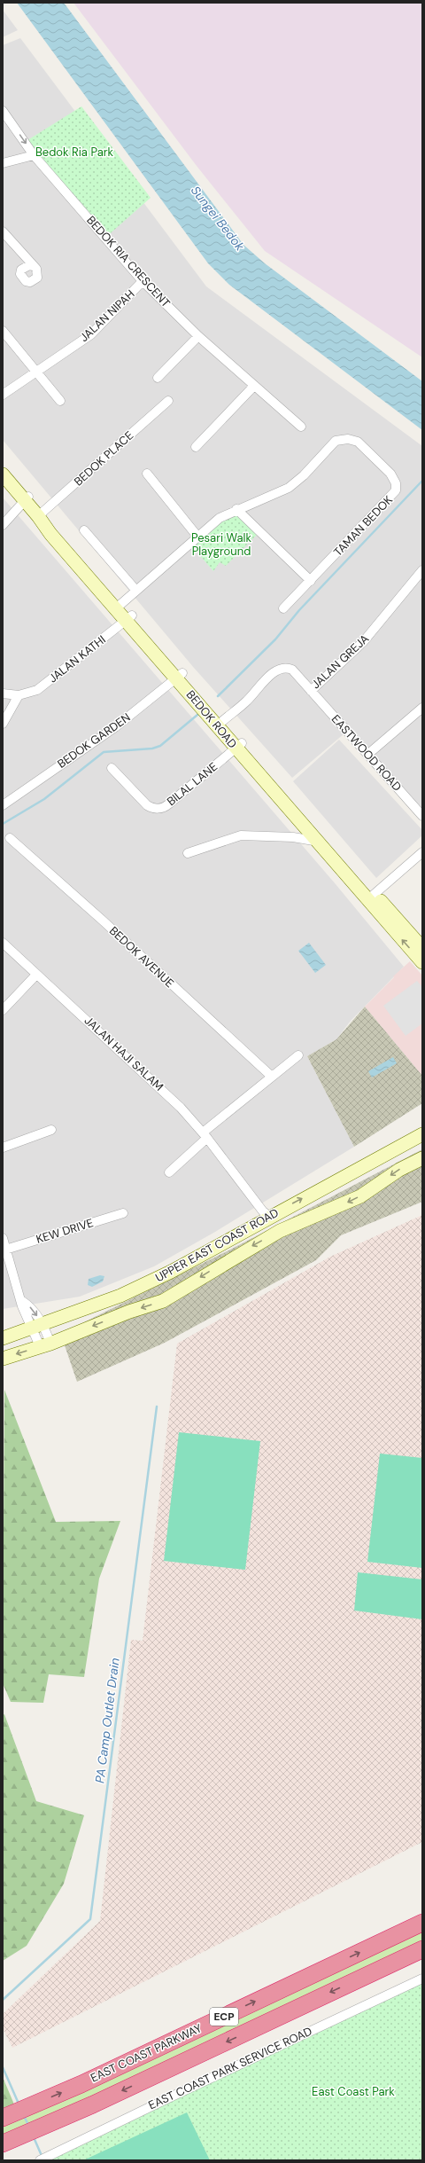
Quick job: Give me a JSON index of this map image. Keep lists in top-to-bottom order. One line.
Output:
{"streets":{"highway":["ECP","EAST COAST PARKWAY"],"main road":["BEDOK ROAD","UPPER EAST COAST ROAD"],"street":["BEDOK RIA CRESCENT","JALAN NIPAH","BEDOK PLACE","TAMAN BEDOK","JALAN KATHI","JALAN GREJA","BEDOK GARDEN","EASTWOOD ROAD","BILAL LANE","BEDOK AVENUE","JALAN HAJI SALAM","KEW DRIVE","EAST COAST PARK SERVICE ROAD"]},"crossings":[["BEDOK RIA CRESCENT","JALAN NIPAH"],["BEDOK PLACE","BEDOK ROAD"],["TAMAN BEDOK","BEDOK ROAD"],["JALAN KATHI","BEDOK ROAD"],["JALAN GREJA","BEDOK ROAD"],["JALAN GREJA","EASTWOOD ROAD"],["BEDOK ROAD","BEDOK GARDEN"],["BEDOK ROAD","BILAL LANE"],["JALAN HAJI SALAM","UPPER EAST COAST ROAD"]],"water":["Sungei Bedok","PA Camp Outlet Drain"],"parks":["Bedok Ria Park","Pesari Walk Playground","East Coast Park"]}
